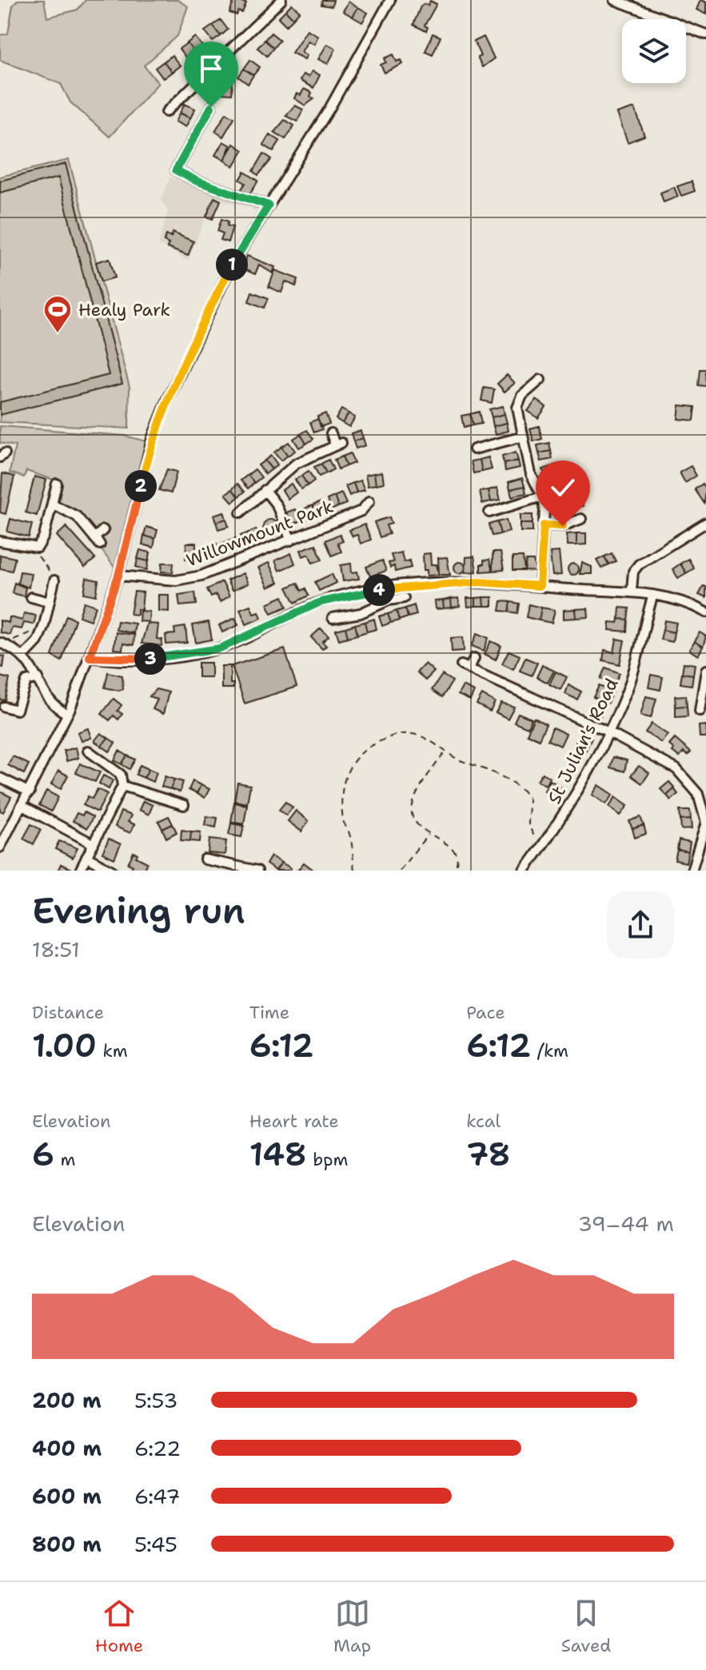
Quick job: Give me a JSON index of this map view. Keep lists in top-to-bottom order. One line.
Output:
{"streets":{"street":["Willowmount Park","St Julian's Road"]},"places":{"sports":["Healy Park"]},"page":{"pins":["1","2","4","3"],"heading":["Evening run","18:51"],"stats":[["Distance","1.00 km"],["Time","6:12"],["Pace","6:12 /km"],["Elevation","6 m"],["Heart rate","148 bpm"],["kcal","78"]],"chart":["Elevation","39–44 m"],"list":[{"name":"200 m","note":"5:53"},{"name":"400 m","note":"6:22"},{"name":"600 m","note":"6:47"},{"name":"800 m","note":"5:45"}],"tabs":["Home","Map","Saved"]}}
